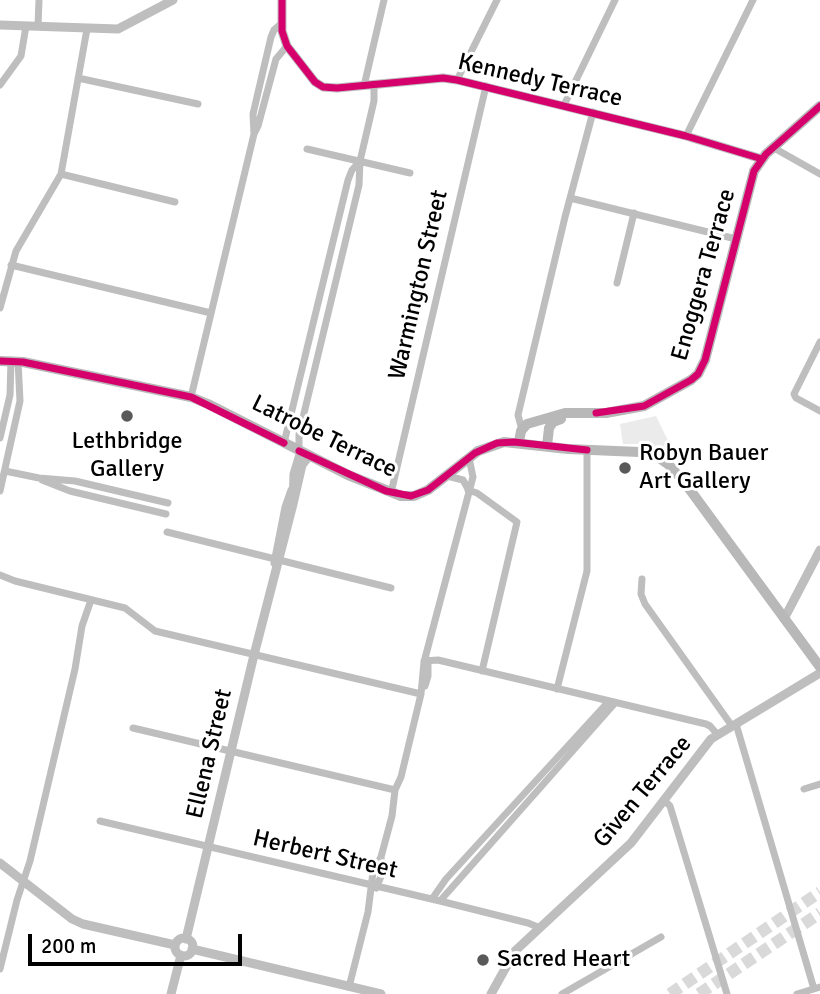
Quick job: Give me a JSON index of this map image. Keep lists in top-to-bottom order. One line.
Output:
{"streets":{"main road":["Enoggera Terrace","Latrobe Terrace"],"street":["Kennedy Terrace","Warmington Street","Ellena Street","Given Terrace","Herbert Street"]},"crossings":[["Kennedy Terrace","Enoggera Terrace"],["Kennedy Terrace","Warmington Street"],["Enoggera Terrace","Latrobe Terrace"],["Warmington Street","Latrobe Terrace"],["Latrobe Terrace","Ellena Street"],["Ellena Street","Herbert Street"],["Given Terrace","Herbert Street"]],"places":["Lethbridge Gallery","Robyn Bauer Art Gallery","Sacred Heart"],"scale_bar":"200 m"}
